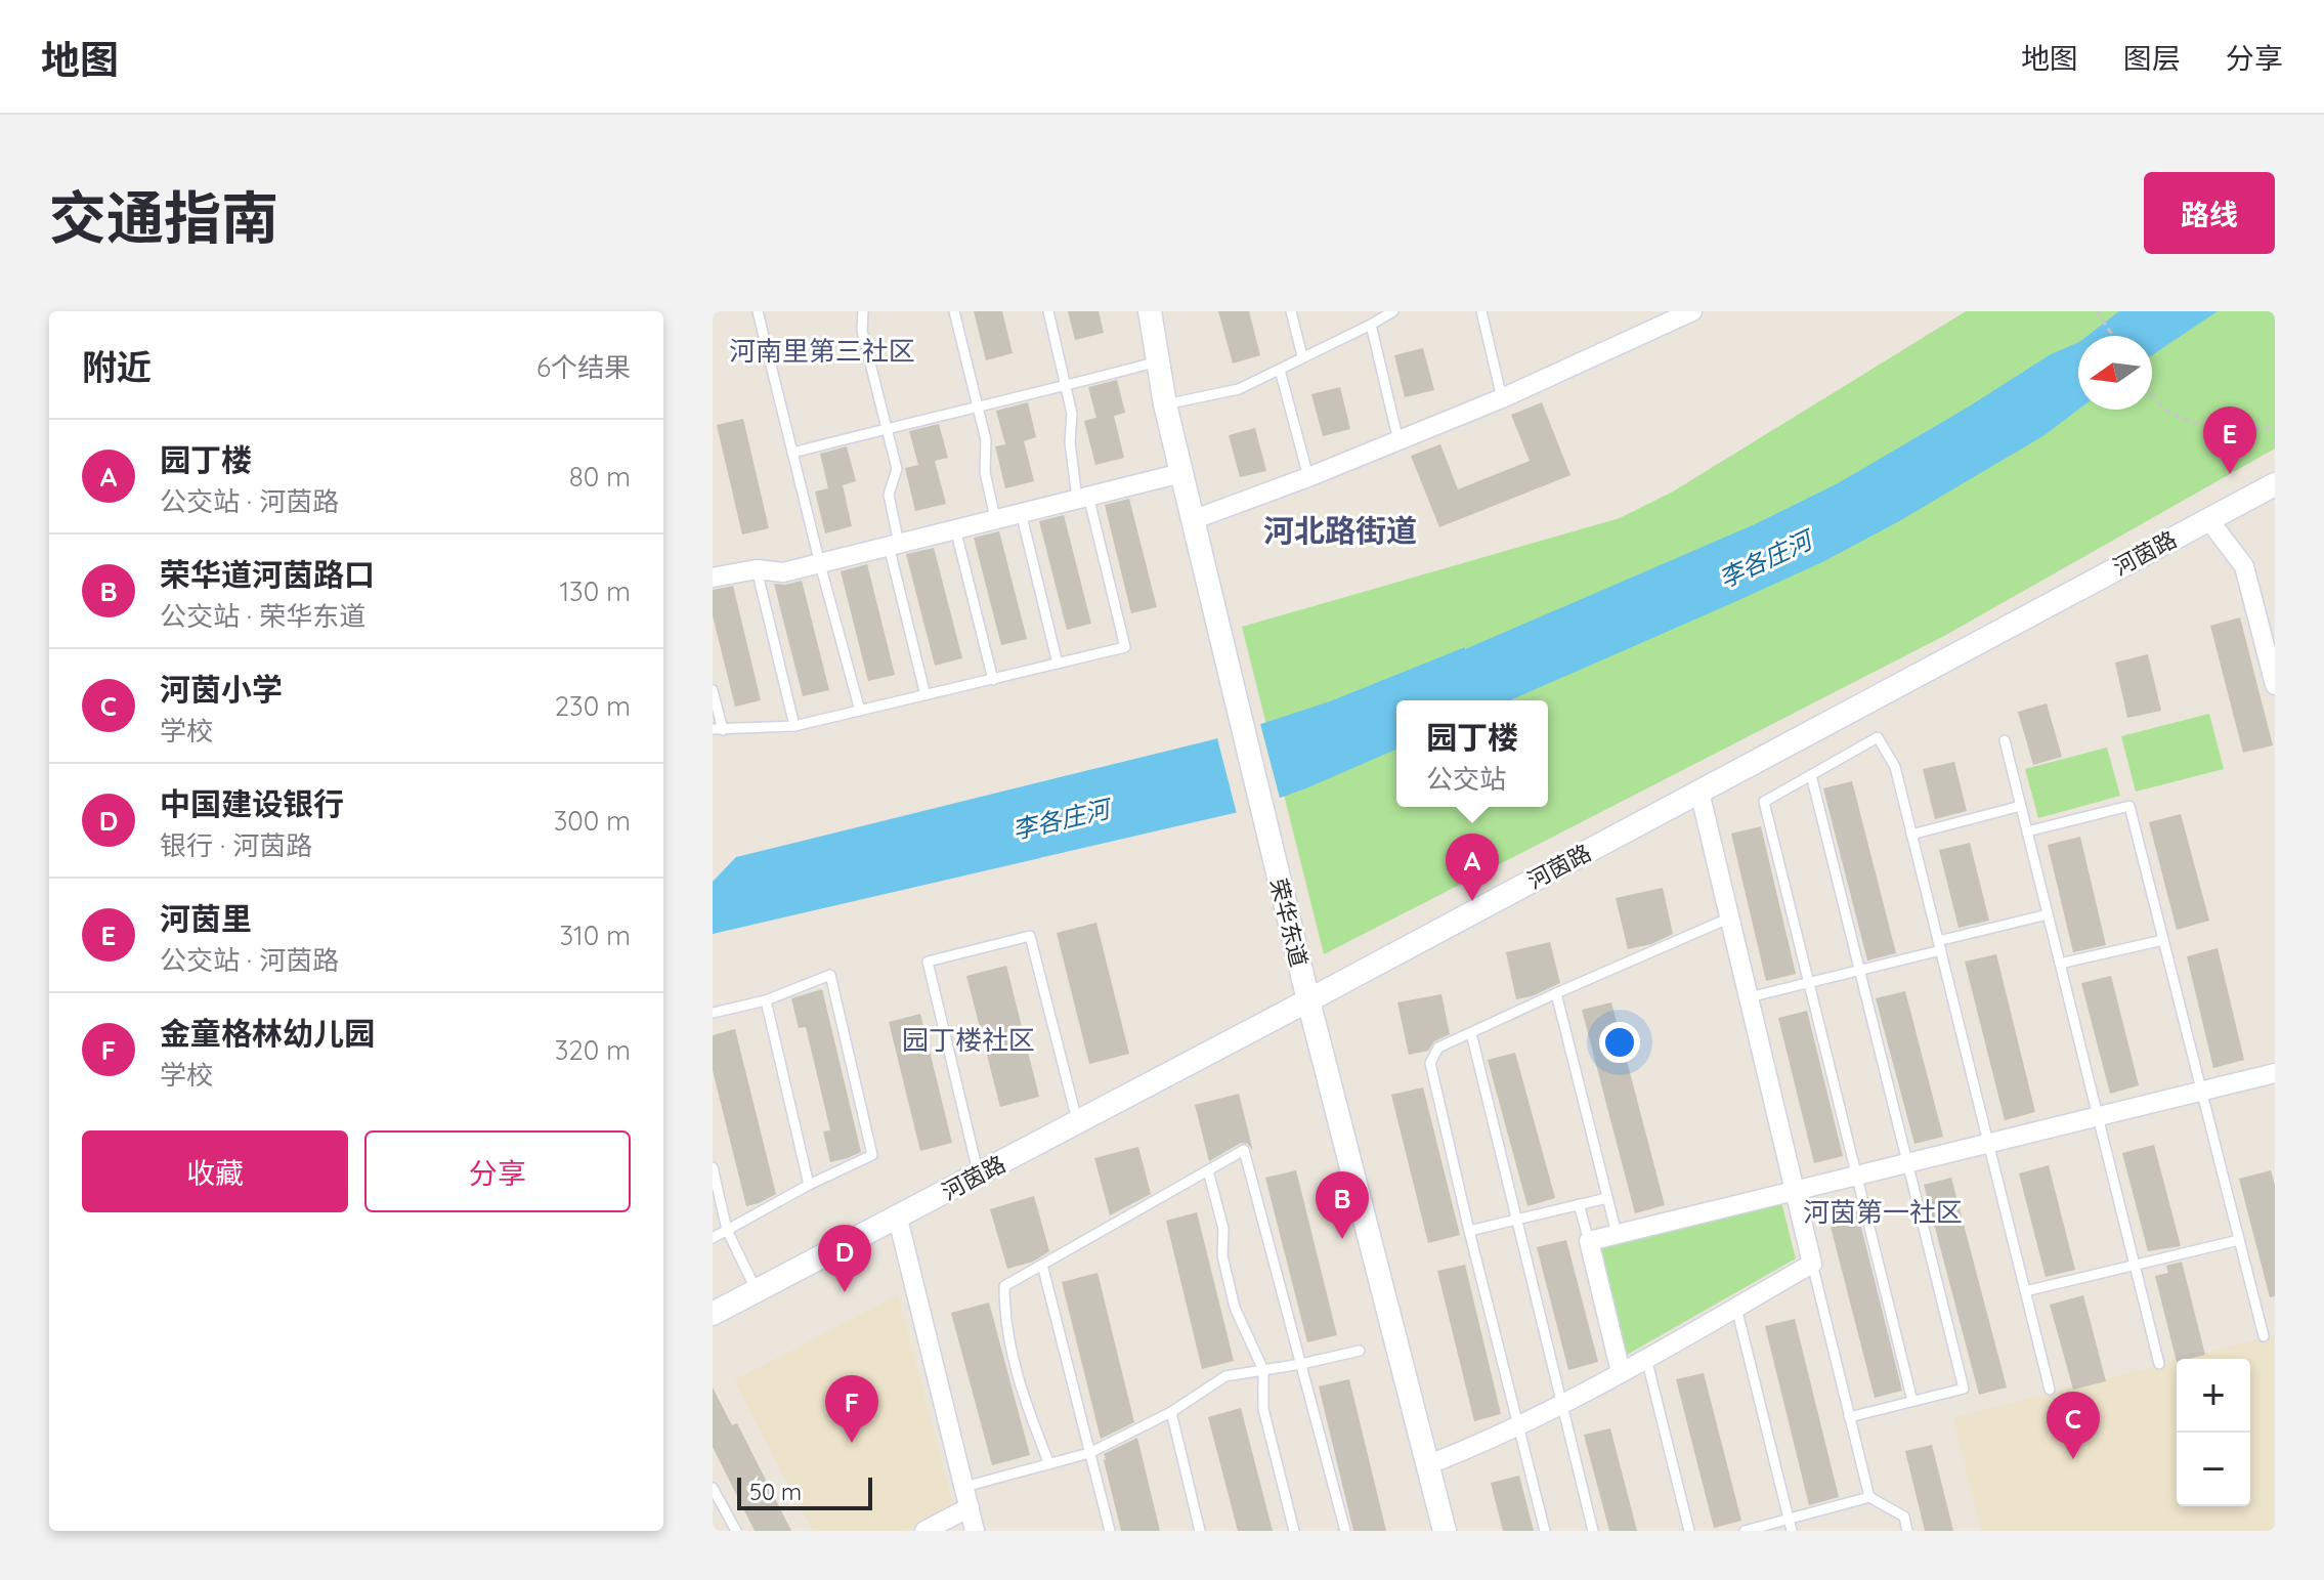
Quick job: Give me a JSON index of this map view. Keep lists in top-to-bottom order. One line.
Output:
{"streets":{"street":["河茵路","荣华东道"]},"crossings":[["河茵路","荣华东道"]],"districts":["河南里第三社区","河北路街道","园丁楼社区","河茵第一社区"],"water":["李各庄河"],"scale_bar":"50 m","north":"left","page":{"header":"地图","nav":["地图","图层","分享"],"title":"交通指南","buttons":["路线",["收藏","分享"]],"heading":["附近","6个结果"],"pins":["E","A","B","D","F","C"],"list":[{"mark":"A","name":"园丁楼","note":"公交站 · 河茵路","value":"80 m"},{"mark":"B","name":"荣华道河茵路口","note":"公交站 · 荣华东道","value":"130 m"},{"mark":"C","name":"河茵小学","note":"学校","value":"230 m"},{"mark":"D","name":"中国建设银行","note":"银行 · 河茵路","value":"300 m"},{"mark":"E","name":"河茵里","note":"公交站 · 河茵路","value":"310 m"},{"mark":"F","name":"金童格林幼儿园","note":"学校","value":"320 m"}],"popup":["园丁楼","公交站"],"map_buttons":["+","−"],"scale":"50 m"}}
